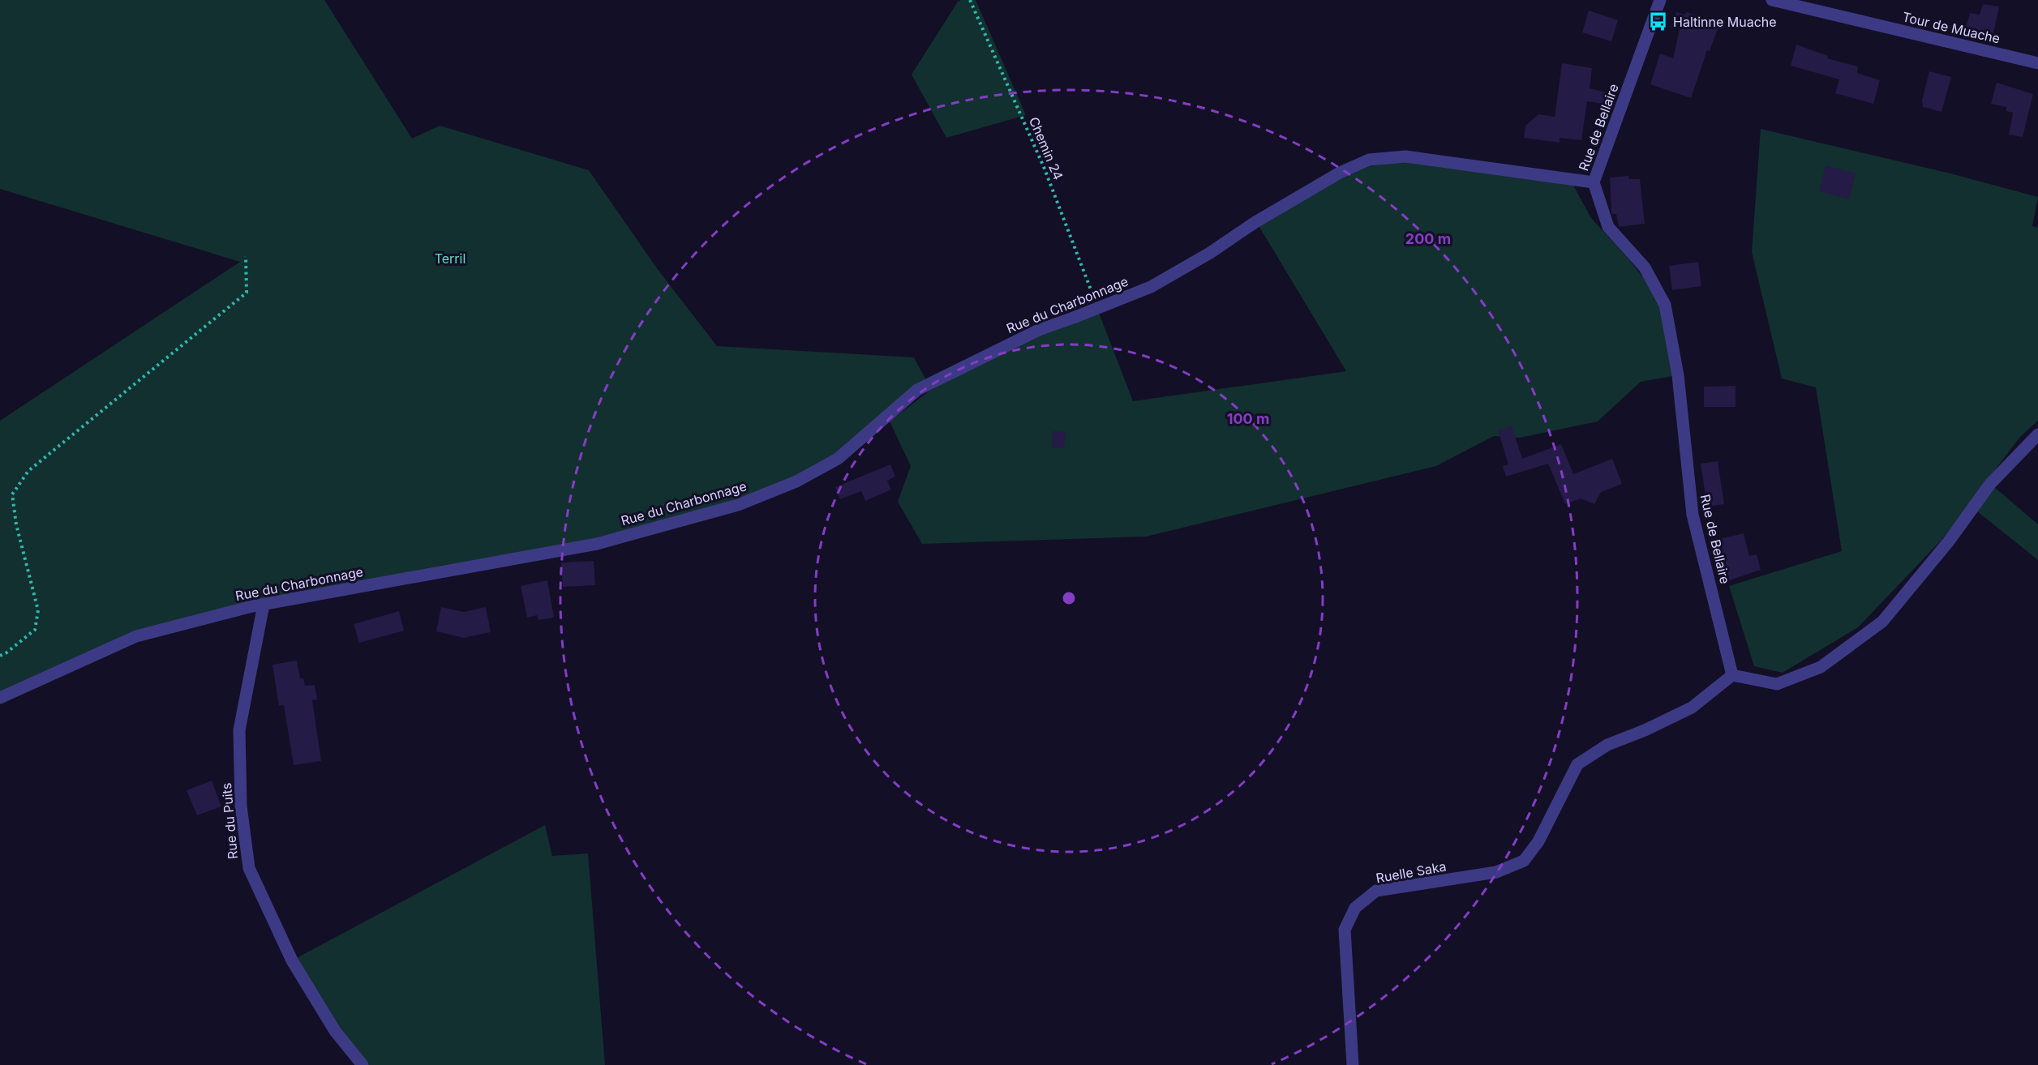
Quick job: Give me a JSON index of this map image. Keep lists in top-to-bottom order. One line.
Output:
{"streets":{"street":["Tour de Muache","Rue de Bellaire","Rue du Charbonnage","Rue du Puits","Ruelle Saka"],"path":["Chemin 24"]},"crossings":[["Rue de Bellaire","Rue du Charbonnage"],["Rue de Bellaire","Ruelle Saka"],["Chemin 24","Rue du Charbonnage"],["Rue du Charbonnage","Rue du Puits"]],"parks":["Terril"],"places":{"bus stop":["Haltinne Muache"]},"rings":["200 m","100 m"]}
